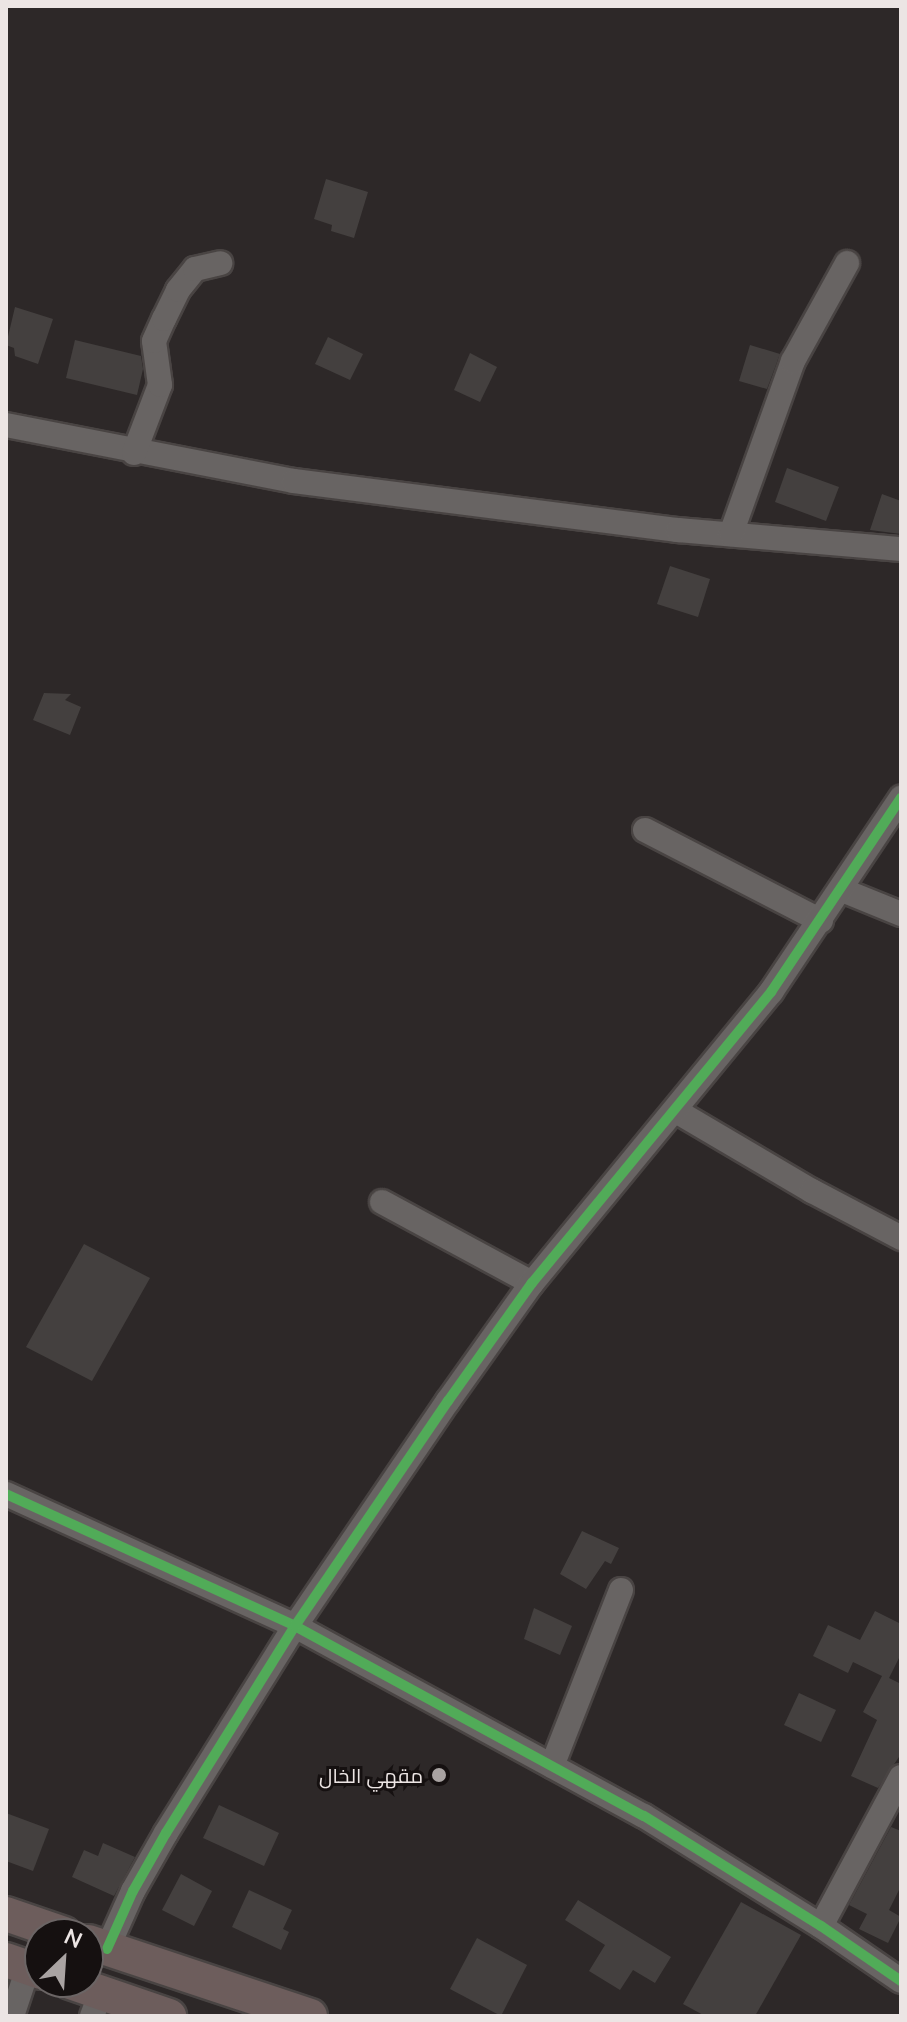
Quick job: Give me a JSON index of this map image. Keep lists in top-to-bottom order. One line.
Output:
{"places":["مقهي الخال"],"north":"top right"}
